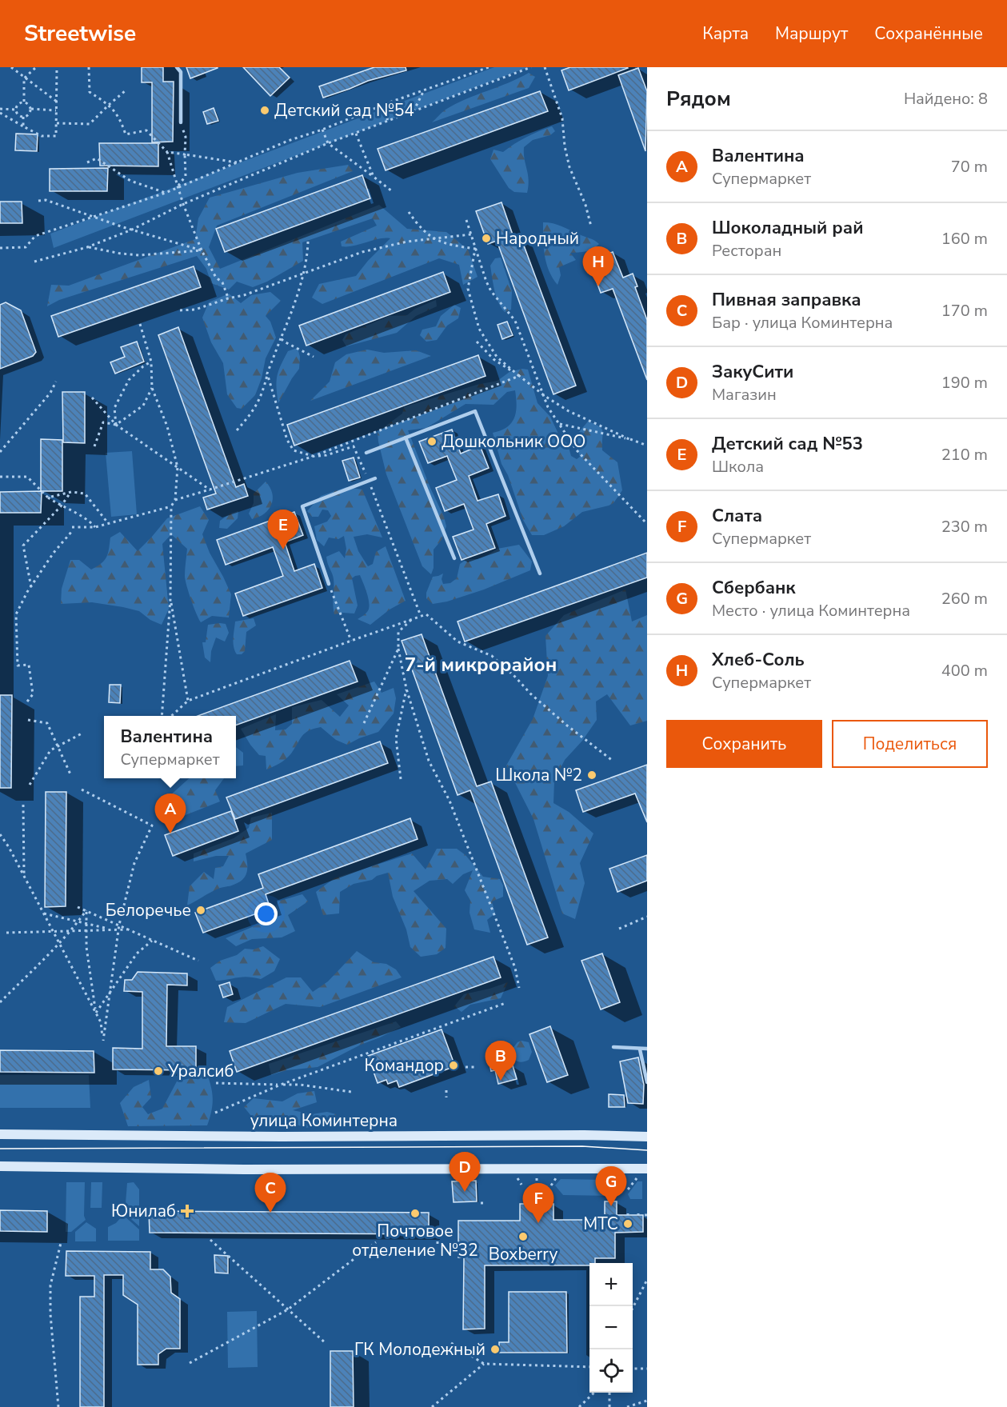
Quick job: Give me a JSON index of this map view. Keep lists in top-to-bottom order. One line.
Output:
{"streets":{"street":["улица Коминтерна"]},"districts":["7-й микрорайон"],"places":{"other":["Детский сад №54","Народный","Дошкольник ООО","Школа №2","Белоречье","Командор","Уралсиб","Почтовое отделение №32","МТС","Boxberry","ГК Молодежный"],"health":["Юнилаб"]},"page":{"header":"Streetwise","nav":["Карта","Маршрут","Сохранённые"],"heading":["Рядом","Найдено: 8"],"list":[{"mark":"A","name":"Валентина","note":"Супермаркет","value":"70 m"},{"mark":"B","name":"Шоколадный рай","note":"Ресторан","value":"160 m"},{"mark":"C","name":"Пивная заправка","note":"Бар · улица Коминтерна","value":"170 m"},{"mark":"D","name":"ЗакуСити","note":"Магазин","value":"190 m"},{"mark":"E","name":"Детский сад №53","note":"Школа","value":"210 m"},{"mark":"F","name":"Слата","note":"Супермаркет","value":"230 m"},{"mark":"G","name":"Сбербанк","note":"Место · улица Коминтерна","value":"260 m"},{"mark":"H","name":"Хлеб-Соль","note":"Супермаркет","value":"400 m"}],"pins":["H","E","A","B","D","G","C","F"],"buttons":["Сохранить","Поделиться"],"popup":["Валентина","Супермаркет"],"map_buttons":["+","−"]}}
